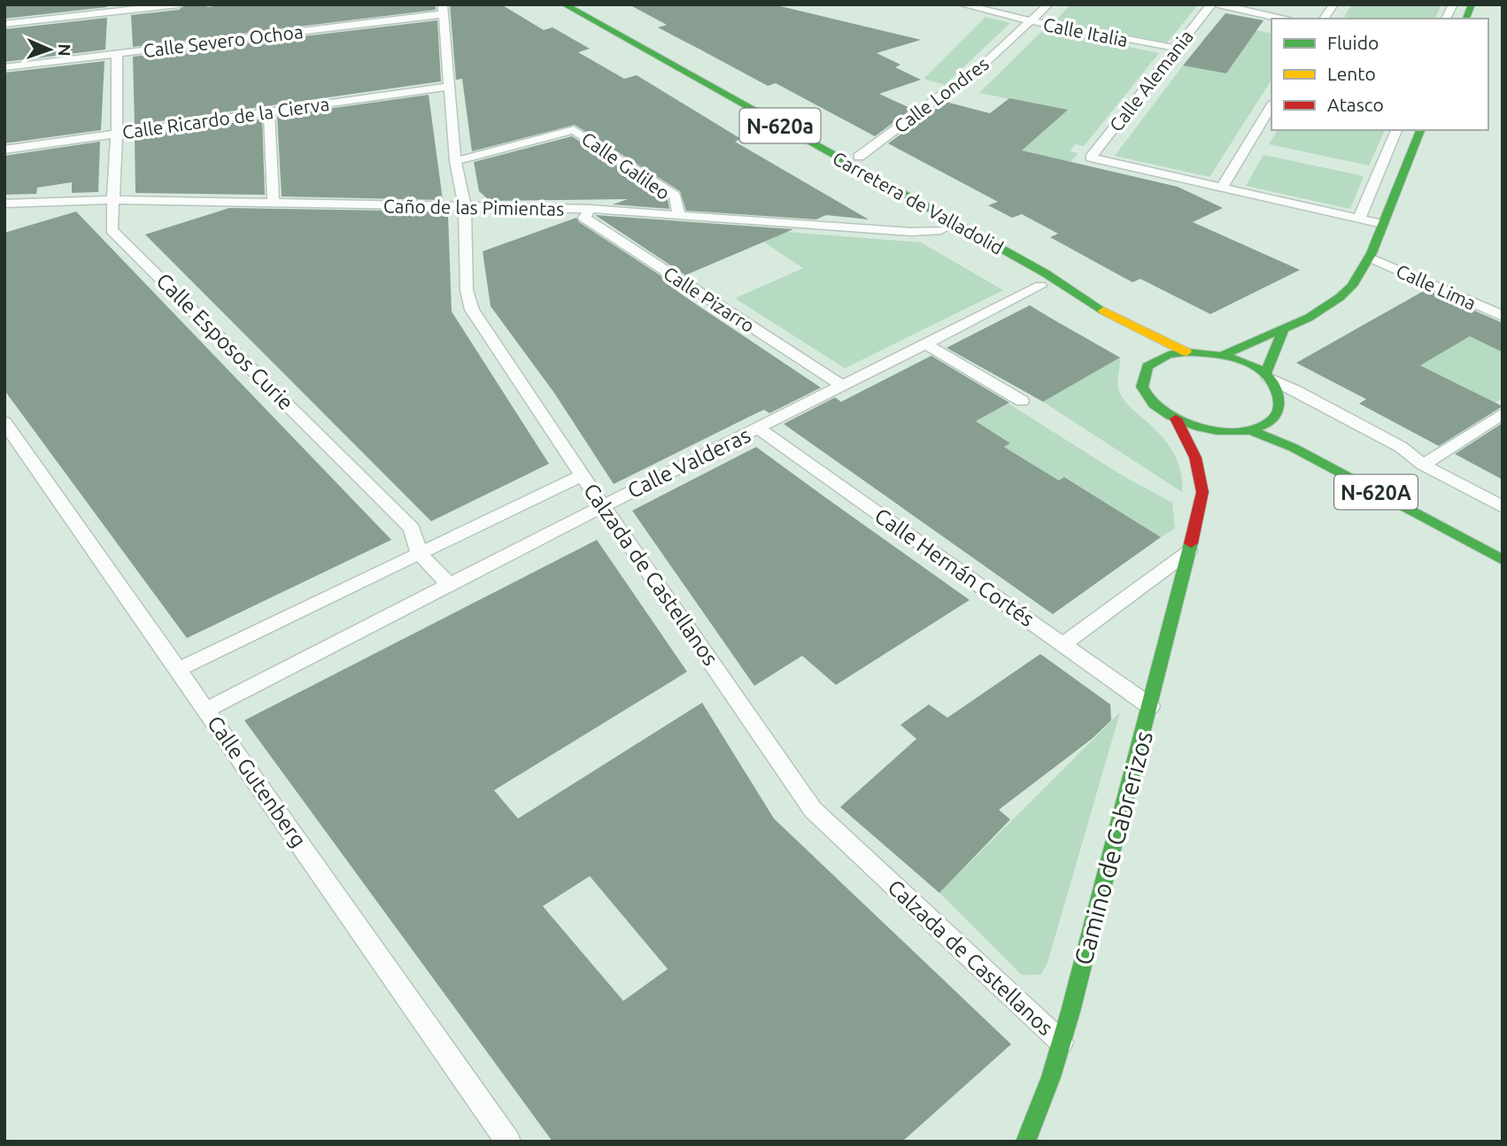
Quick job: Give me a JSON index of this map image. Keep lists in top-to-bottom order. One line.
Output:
{"streets":{"main road":["N-620a","Carretera de Valladolid","N-620A","Camino de Cabrerizos"],"street":["Calle Italia","Calle Severo Ochoa","Calle Alemania","Calle Londres","Calle Ricardo de la Cierva","Calle Galileo","Caño de las Pimientas","Calle Lima","Calle Pizarro","Calle Esposos Curie","Calle Valderas","Calle Hernán Cortés","Calzada de Castellanos","Calle Gutenberg"]},"crossings":[["Calle Italia","Calle Alemania"],["Calle Italia","Calle Londres"],["Calle Severo Ochoa","Calle Esposos Curie"],["Calle Severo Ochoa","Calzada de Castellanos"],["Calle Ricardo de la Cierva","Calle Esposos Curie"],["Calle Ricardo de la Cierva","Calzada de Castellanos"],["Calle Galileo","Caño de las Pimientas"],["Calle Galileo","Calzada de Castellanos"],["Carretera de Valladolid","N-620A"],["Caño de las Pimientas","Calle Pizarro"],["Caño de las Pimientas","Calle Esposos Curie"],["Caño de las Pimientas","Calzada de Castellanos"],["Calle Pizarro","Calle Valderas"],["Calle Esposos Curie","Calle Valderas"],["Calle Valderas","Calle Hernán Cortés"],["Calle Valderas","Calzada de Castellanos"],["Calle Valderas","Calle Gutenberg"],["N-620A","Camino de Cabrerizos"],["Calle Hernán Cortés","Camino de Cabrerizos"],["Calzada de Castellanos","Camino de Cabrerizos"]],"legend":["Fluido","Lento","Atasco"],"north":"right"}
